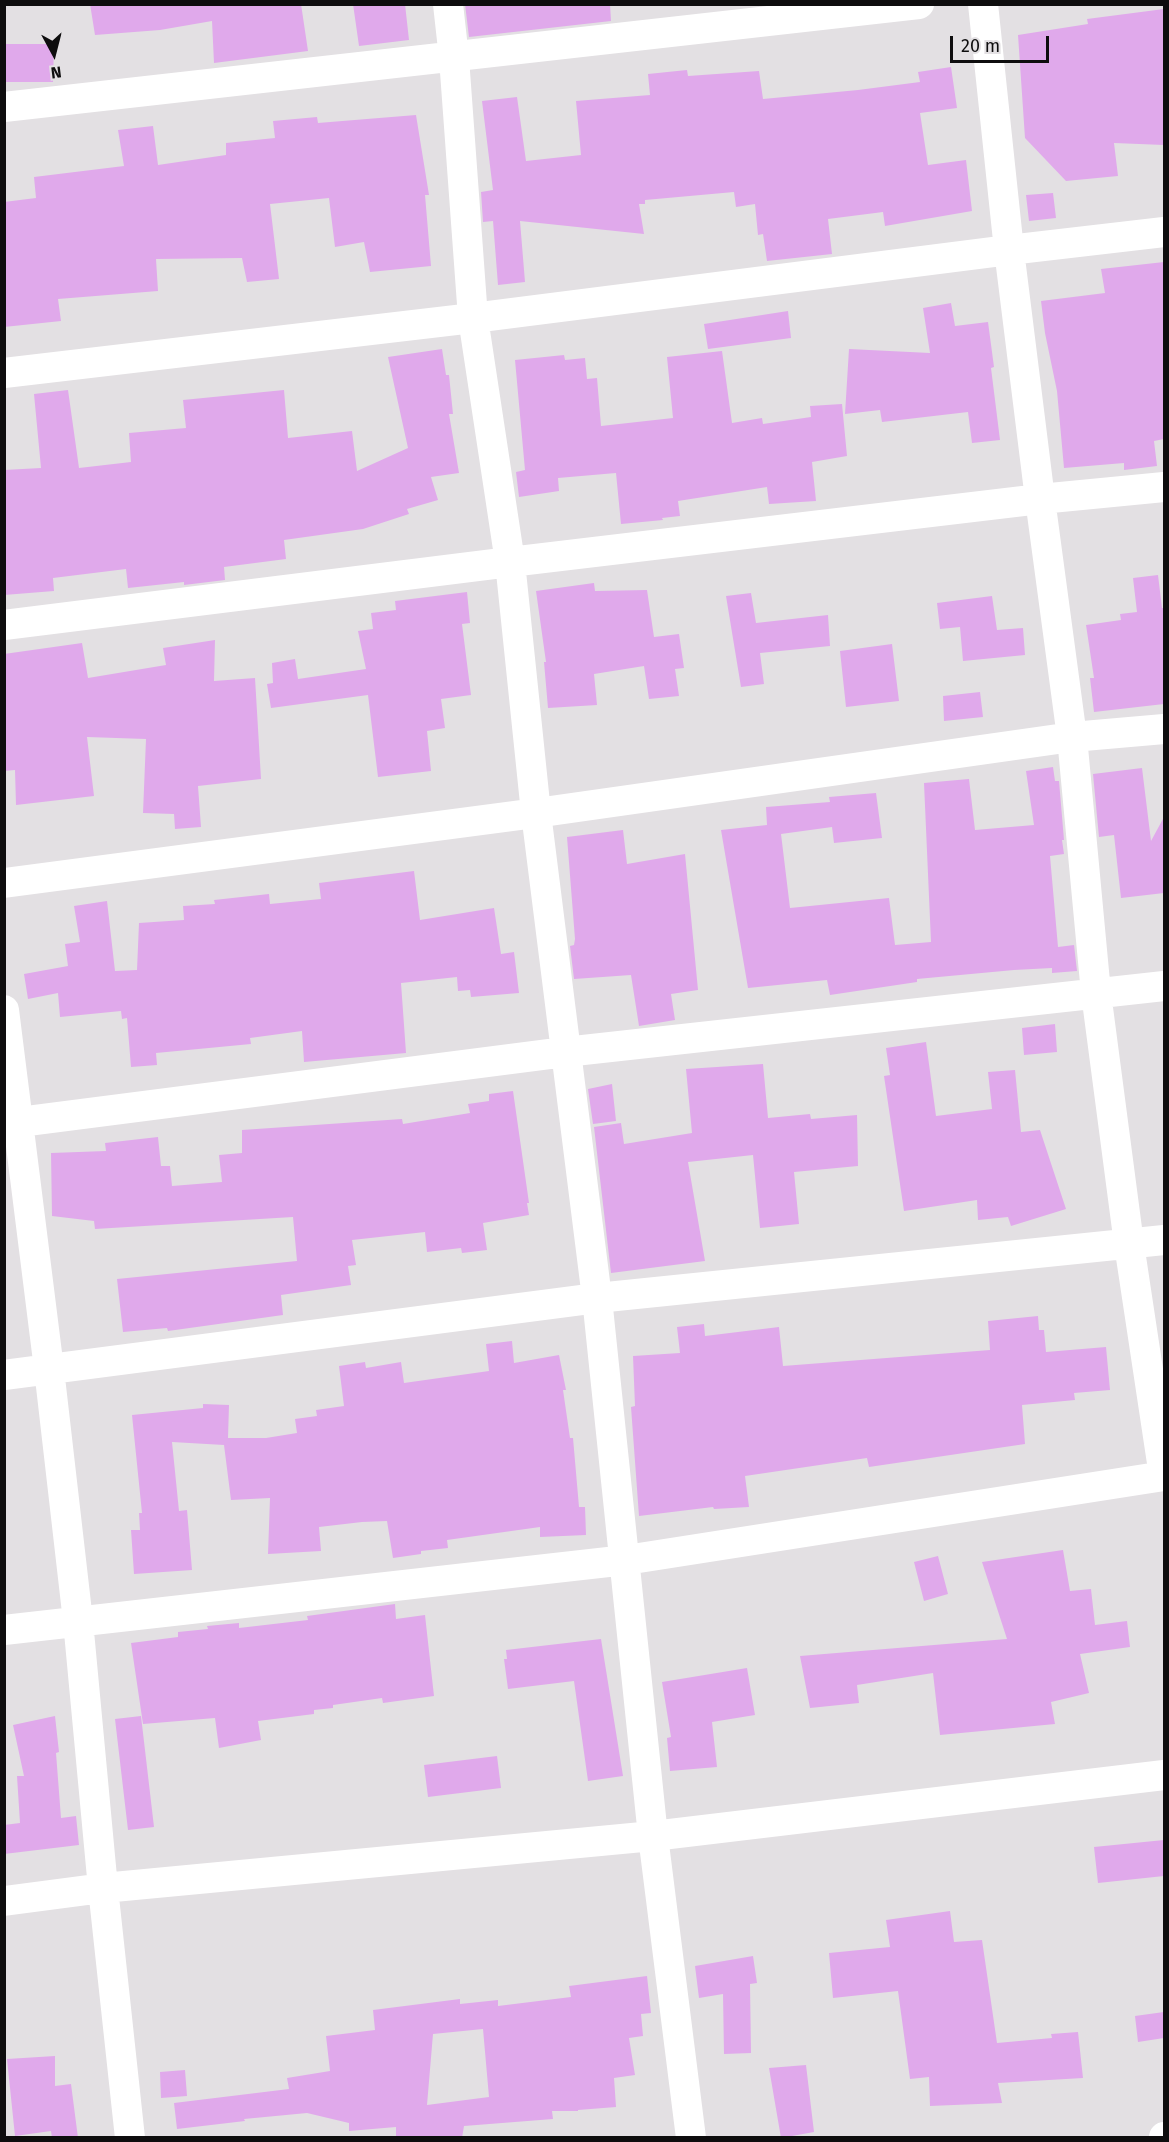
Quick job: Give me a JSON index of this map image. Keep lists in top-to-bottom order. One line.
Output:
{"scale_bar":"20 m","north":"bottom"}
